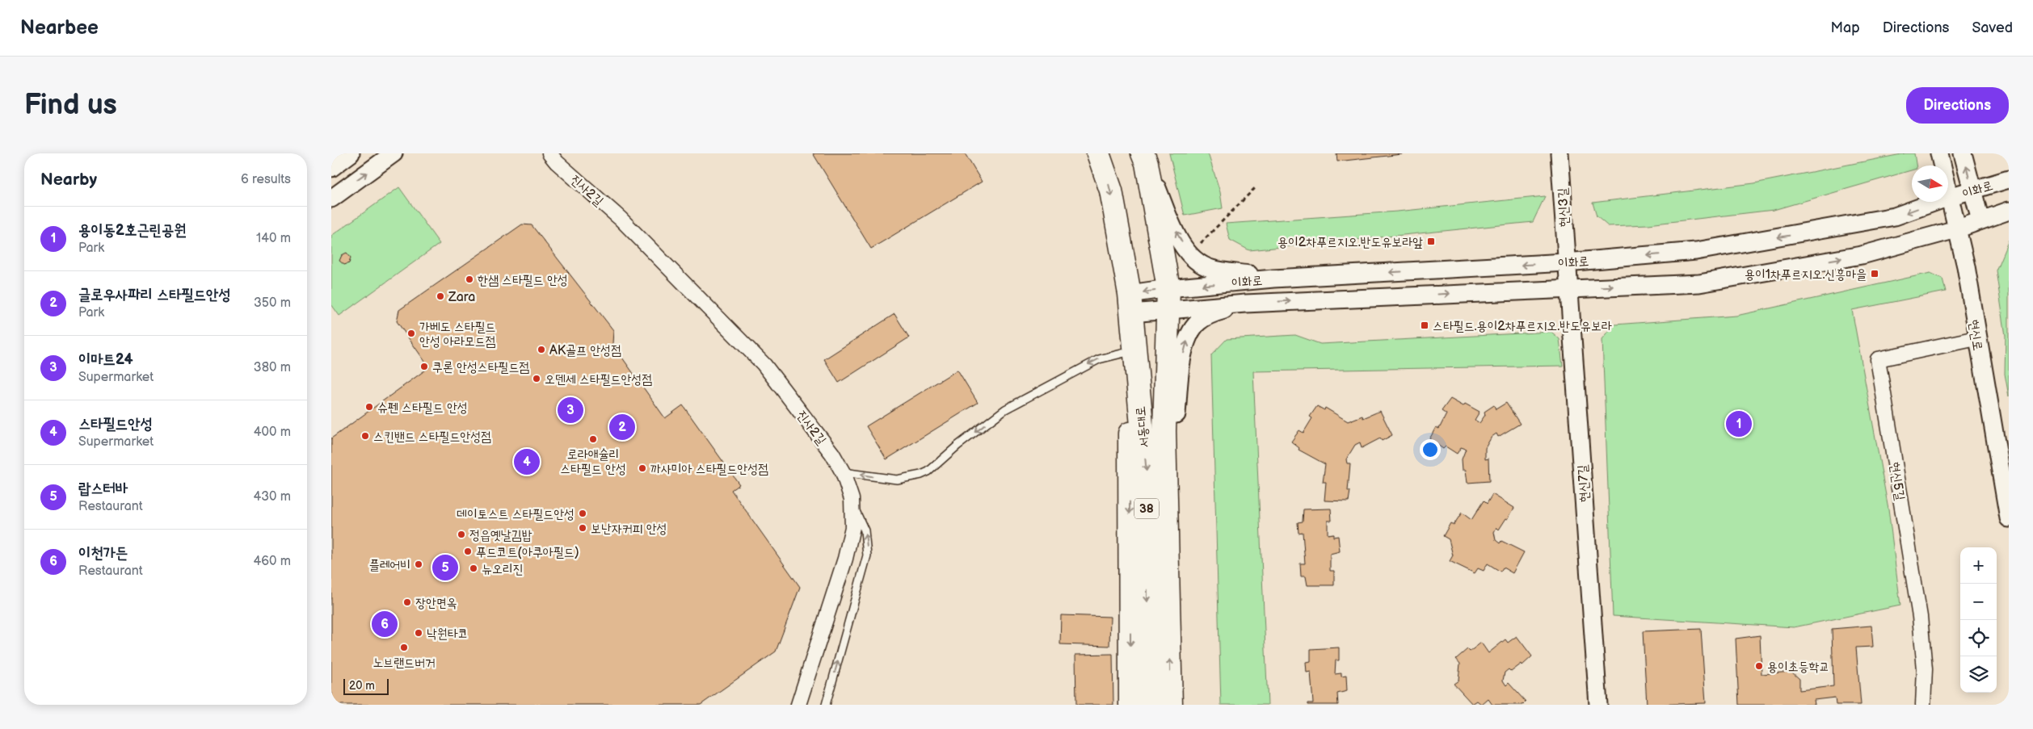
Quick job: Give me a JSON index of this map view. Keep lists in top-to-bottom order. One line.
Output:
{"streets":{"main road":["서동대로","38"],"street":["이화로","진사2길","현신3길","현신로","현신5길","현신7길"]},"crossings":[["이화로","현신3길"],["이화로","현신로"],["이화로","서동대로"],["이화로","현신7길"],["현신3길","현신7길"],["현신로","현신5길"]],"places":{"transit":["용이2차푸르지오.반도유보라앞","용이1차푸르지오.신흥마을","스타필드.용이2차푸르지오.반도유보라"],"other":["한샘 스타필드 안성","Zara","가베도 스타필드 안성 아라모드점","AK골프 안성점","쿠론 안성스타필드점","오덴세 스타필드안성점","슈펜 스타필드 안성","스킨밴드 스타필드안성점","로라애슐리 스타필드 안성","까사미아 스타필드안성점","데이토스트 스타필드안성","보난자커피 안성","정읍옛날김밥","푸드코트(아쿠아필드)","플레어비","뉴오리진","장안면옥","낙원타코","노브랜드버거","용이초등학교"]},"scale_bar":"20 m","north":"right","page":{"header":"Nearbee","nav":["Map","Directions","Saved"],"buttons":"Directions","title":"Find us","heading":["Nearby","6 results"],"list":[{"mark":"1","name":"용이동2호근린공원","note":"Park","value":"140 m"},{"mark":"2","name":"글로우사파리 스타필드안성","note":"Park","value":"350 m"},{"mark":"3","name":"이마트24","note":"Supermarket","value":"380 m"},{"mark":"4","name":"스타필드안성","note":"Supermarket","value":"400 m"},{"mark":"5","name":"랍스터바","note":"Restaurant","value":"430 m"},{"mark":"6","name":"이천가든","note":"Restaurant","value":"460 m"}],"pins":["3","1","2","4","5","6"],"map_buttons":["+","−"],"scale":"20 m"}}
